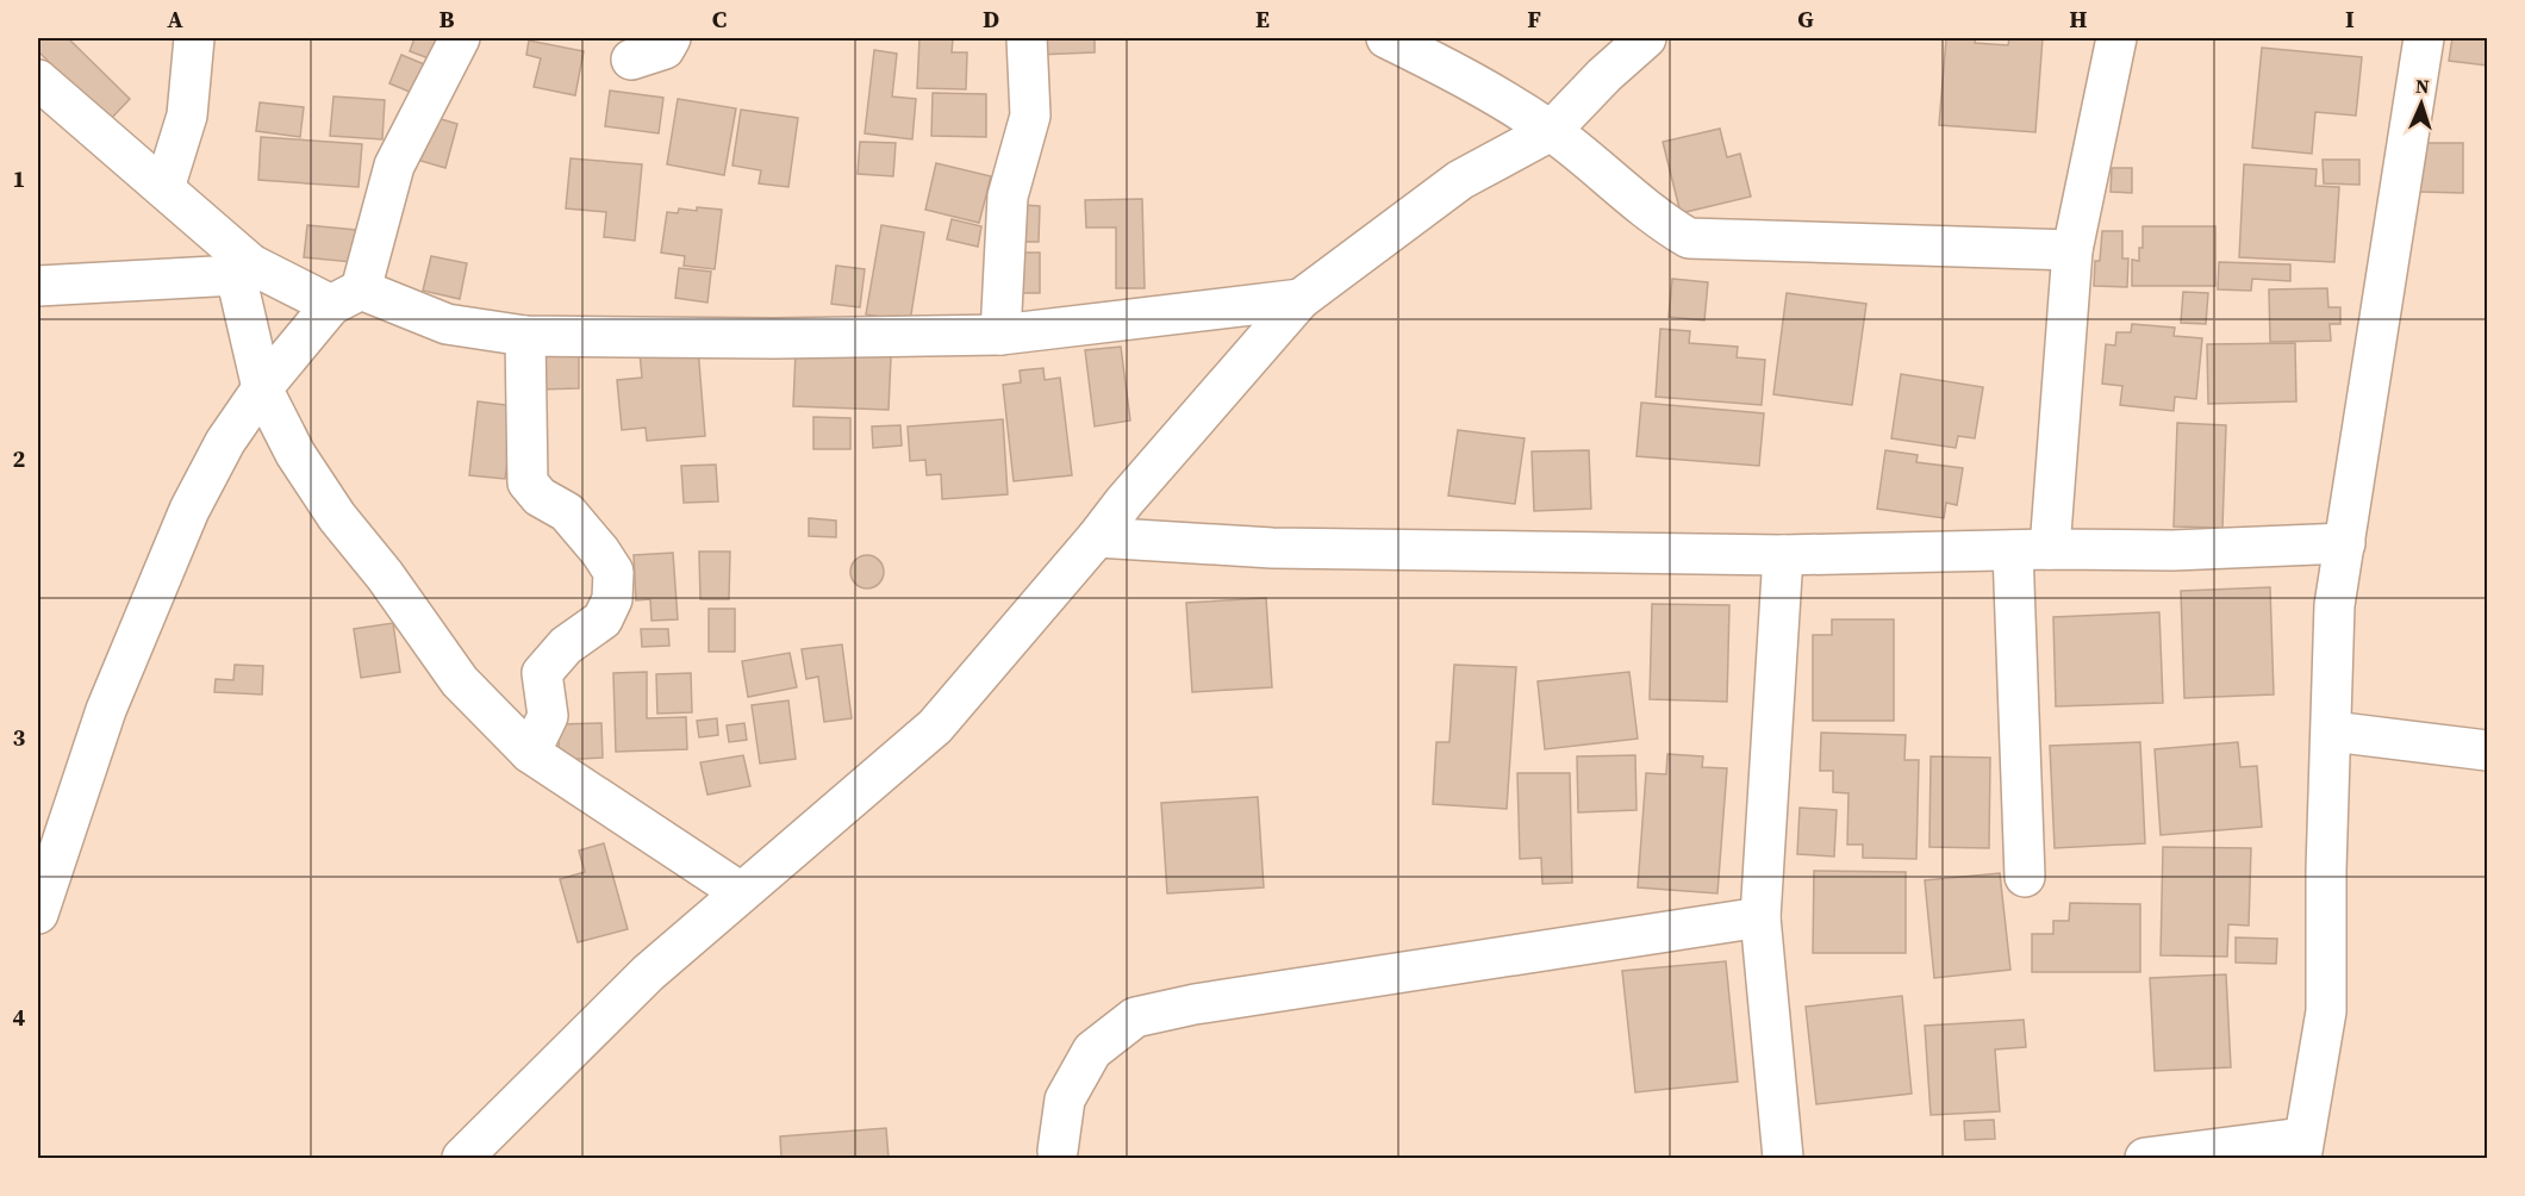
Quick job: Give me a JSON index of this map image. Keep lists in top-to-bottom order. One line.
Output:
{"north":"top","grid":{"columns":["A","B","C","D","E","F","G","H","I"],"rows":["1","2","3","4"]}}
